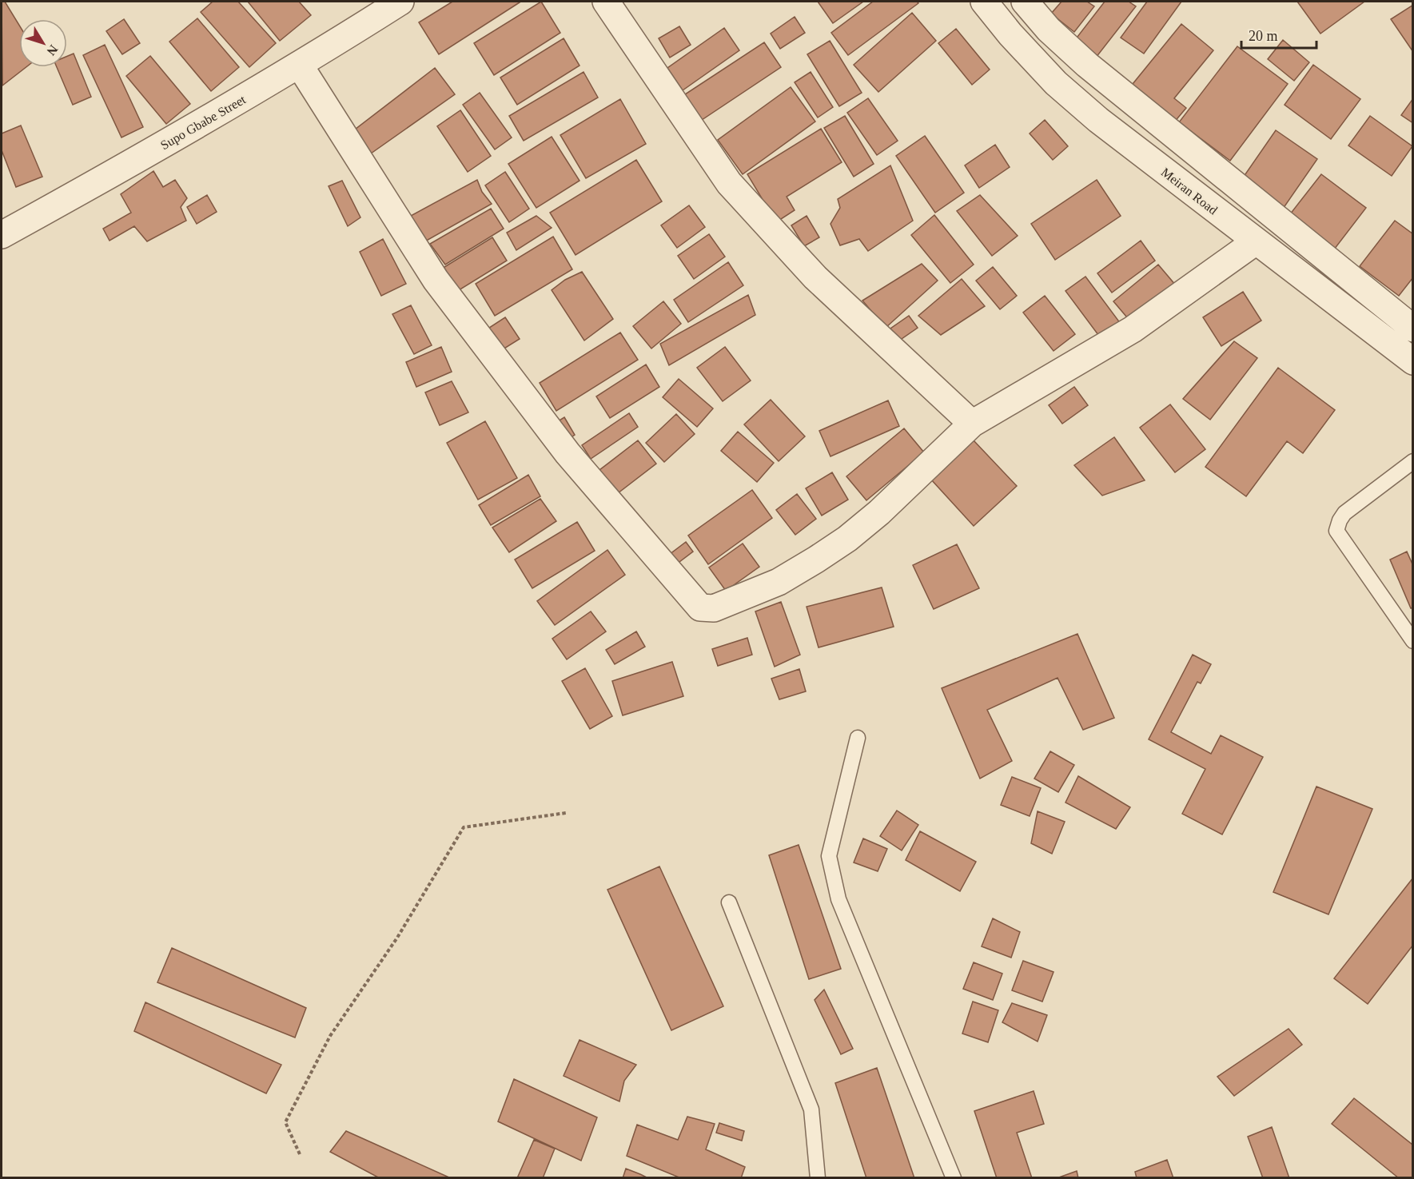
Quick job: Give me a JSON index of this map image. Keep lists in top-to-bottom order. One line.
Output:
{"streets":{"street":["Supo Gbabe Street","Meiran Road"]},"scale_bar":"20 m","north":"bottom right"}
